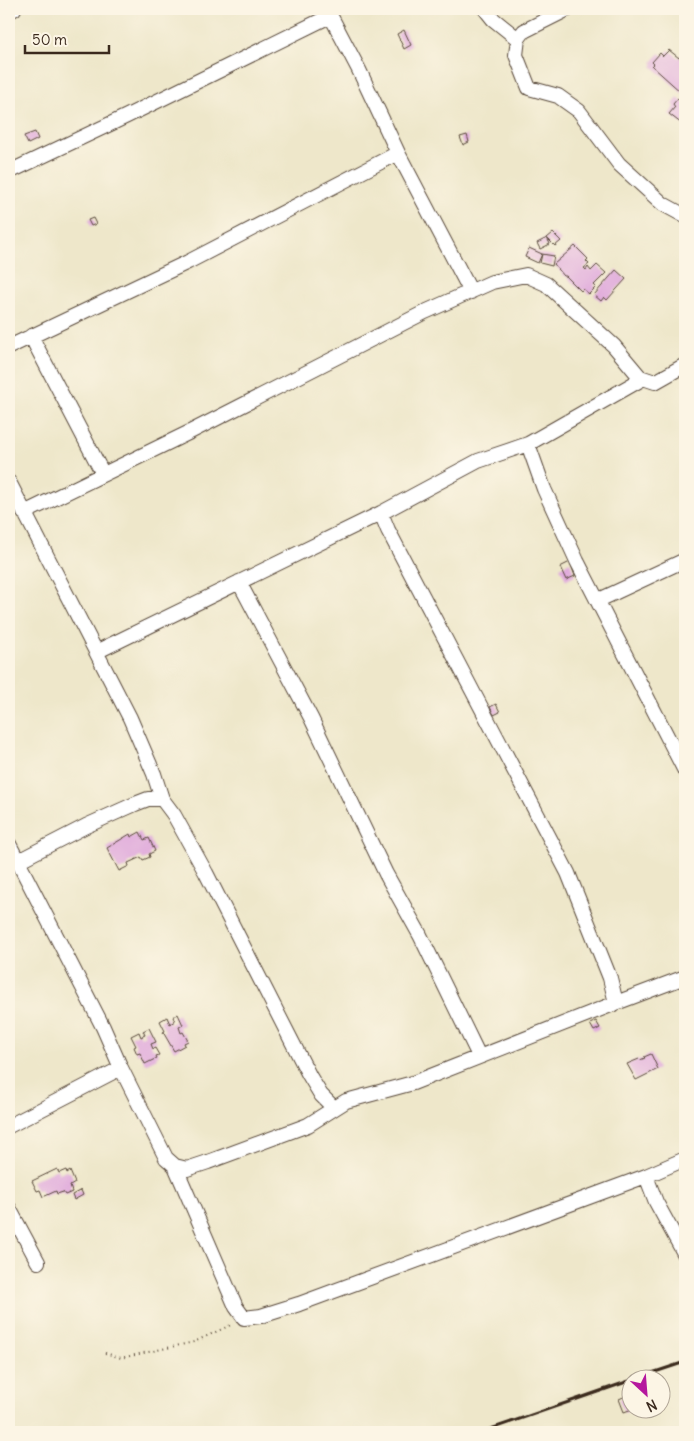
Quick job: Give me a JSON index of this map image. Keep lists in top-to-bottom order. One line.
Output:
{"scale_bar":"50 m","north":"bottom right"}
